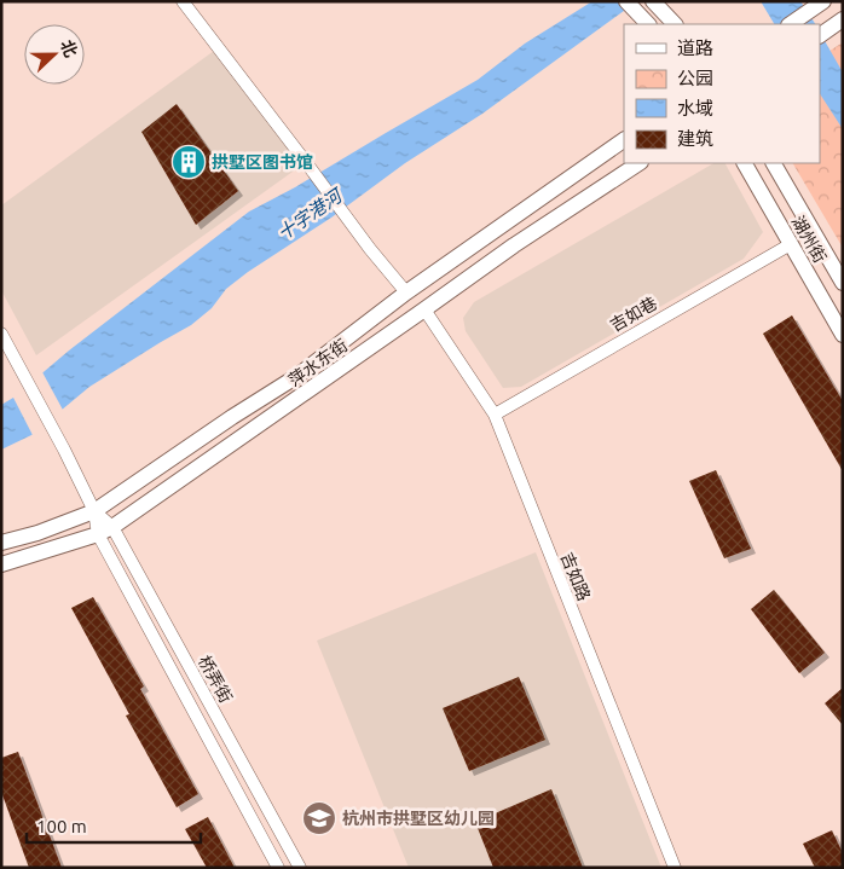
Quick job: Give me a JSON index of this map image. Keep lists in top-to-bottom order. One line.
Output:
{"streets":{"main road":["湖州街","萍水东街"],"street":["吉如巷","吉如路","桥弄街"]},"crossings":[["湖州街","吉如巷"],["吉如巷","吉如路"],["萍水东街","吉如路"],["萍水东街","桥弄街"]],"water":["十字港河"],"places":{"building":["拱墅区图书馆"],"school or university":["杭州市拱墅区幼儿园"]},"legend":["道路","公园","水域","建筑"],"scale_bar":"100 m","north":"right"}
